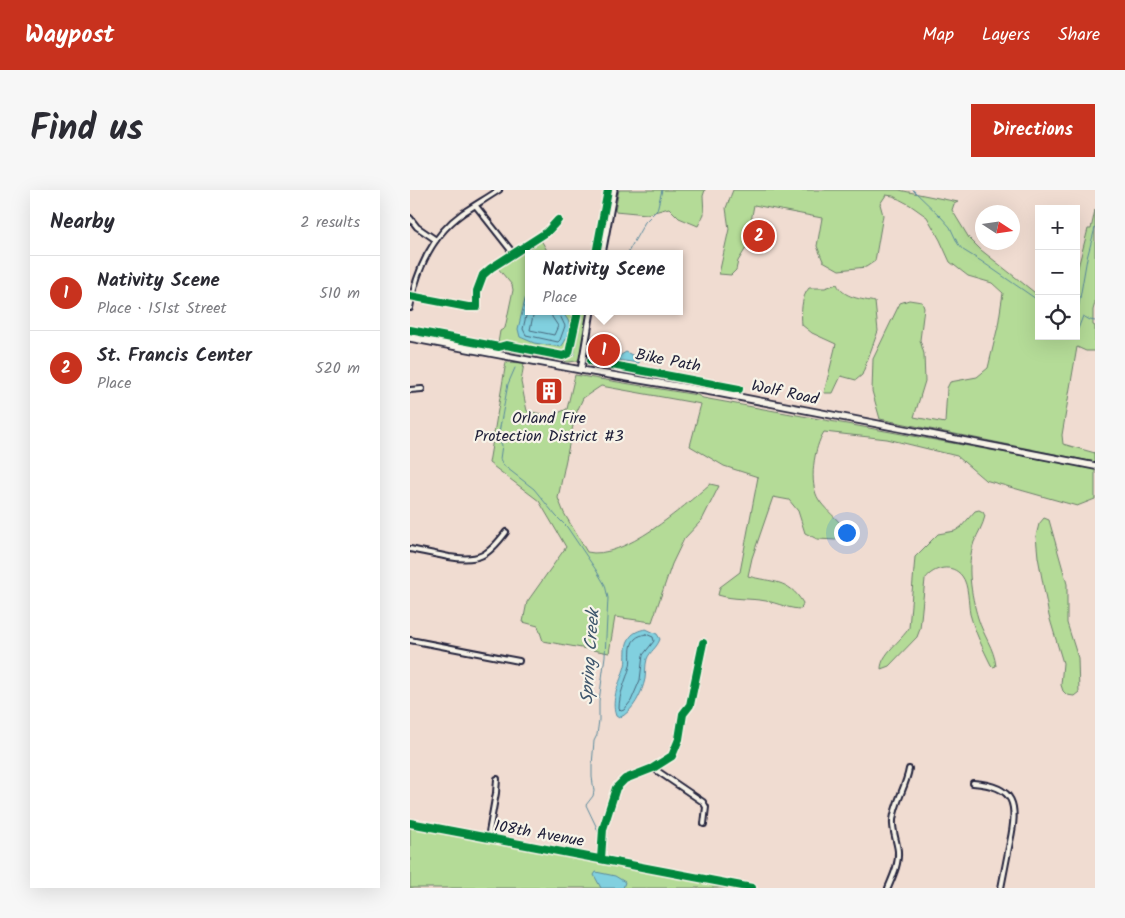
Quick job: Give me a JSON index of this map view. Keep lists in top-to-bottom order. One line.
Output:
{"streets":{"main road":["Wolf Road"],"street":["108th Avenue"],"cycle path":["Bike Path"]},"water":["Spring Creek"],"places":{"building":["Orland Fire Protection District #3"]},"north":"right","page":{"header":"Waypost","nav":["Map","Layers","Share"],"title":"Find us","buttons":"Directions","heading":["Nearby","2 results"],"map_buttons":["+","−"],"pins":["2","1"],"popup":["Nativity Scene","Place"],"list":[{"mark":"1","name":"Nativity Scene","note":"Place · 151st Street","value":"510 m"},{"mark":"2","name":"St. Francis Center","note":"Place","value":"520 m"}]}}
